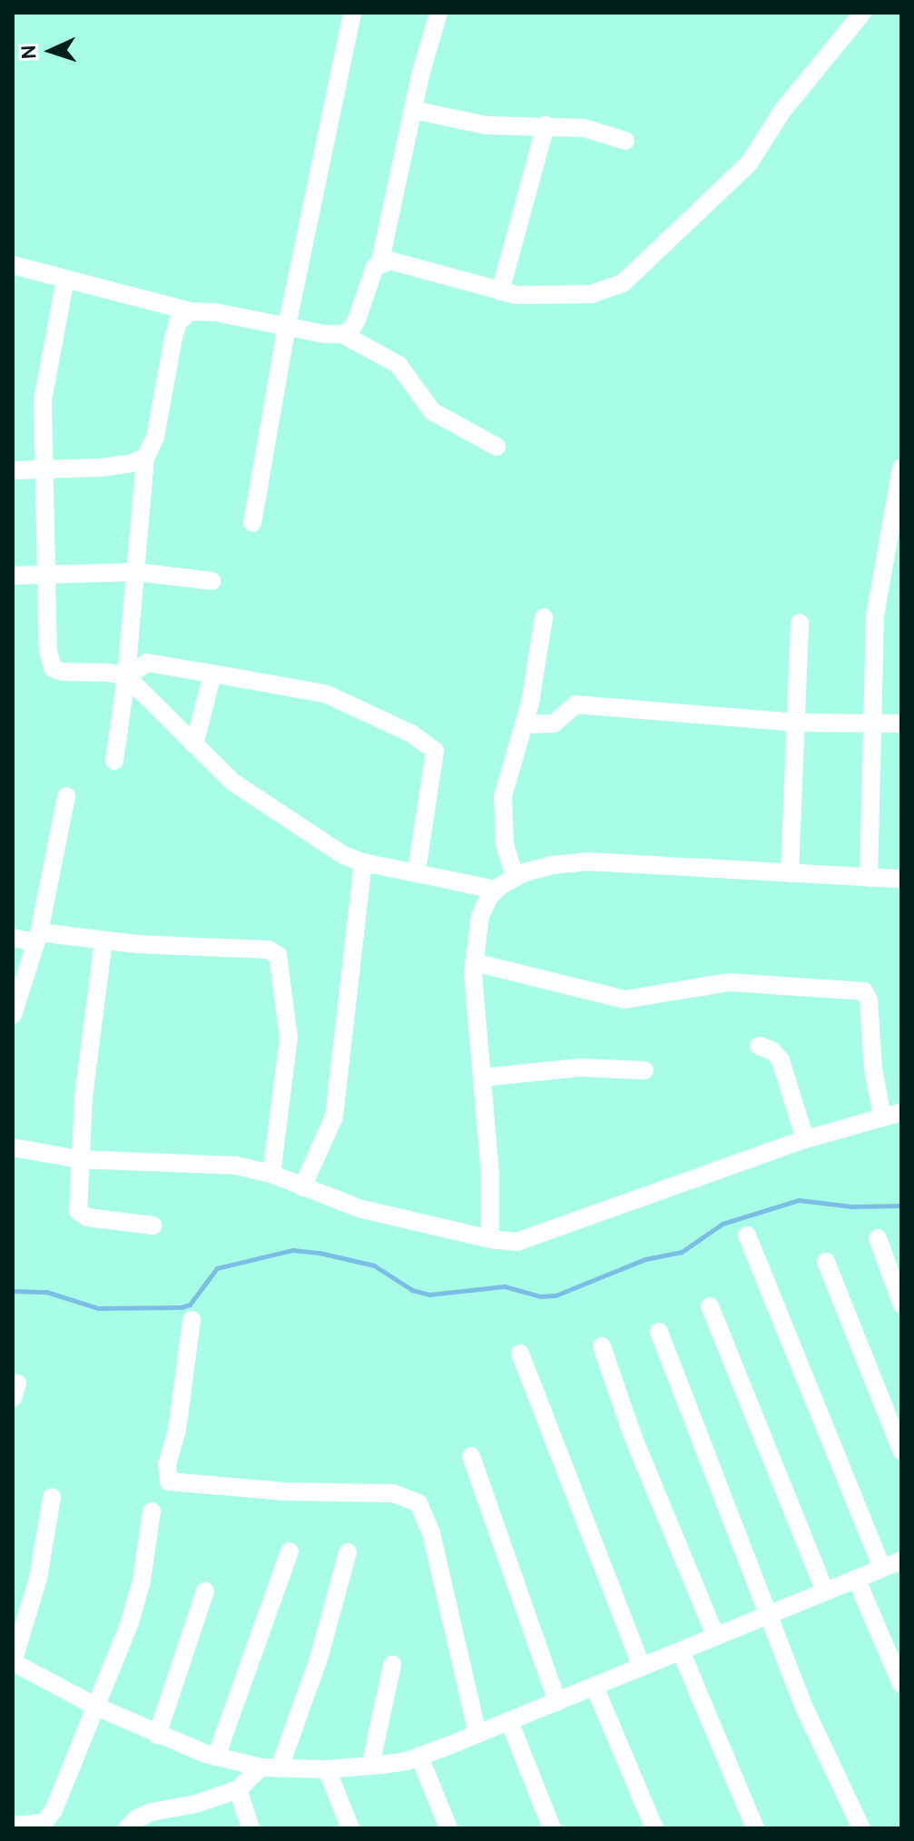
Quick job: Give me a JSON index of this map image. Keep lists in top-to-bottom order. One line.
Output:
{"north":"left"}
